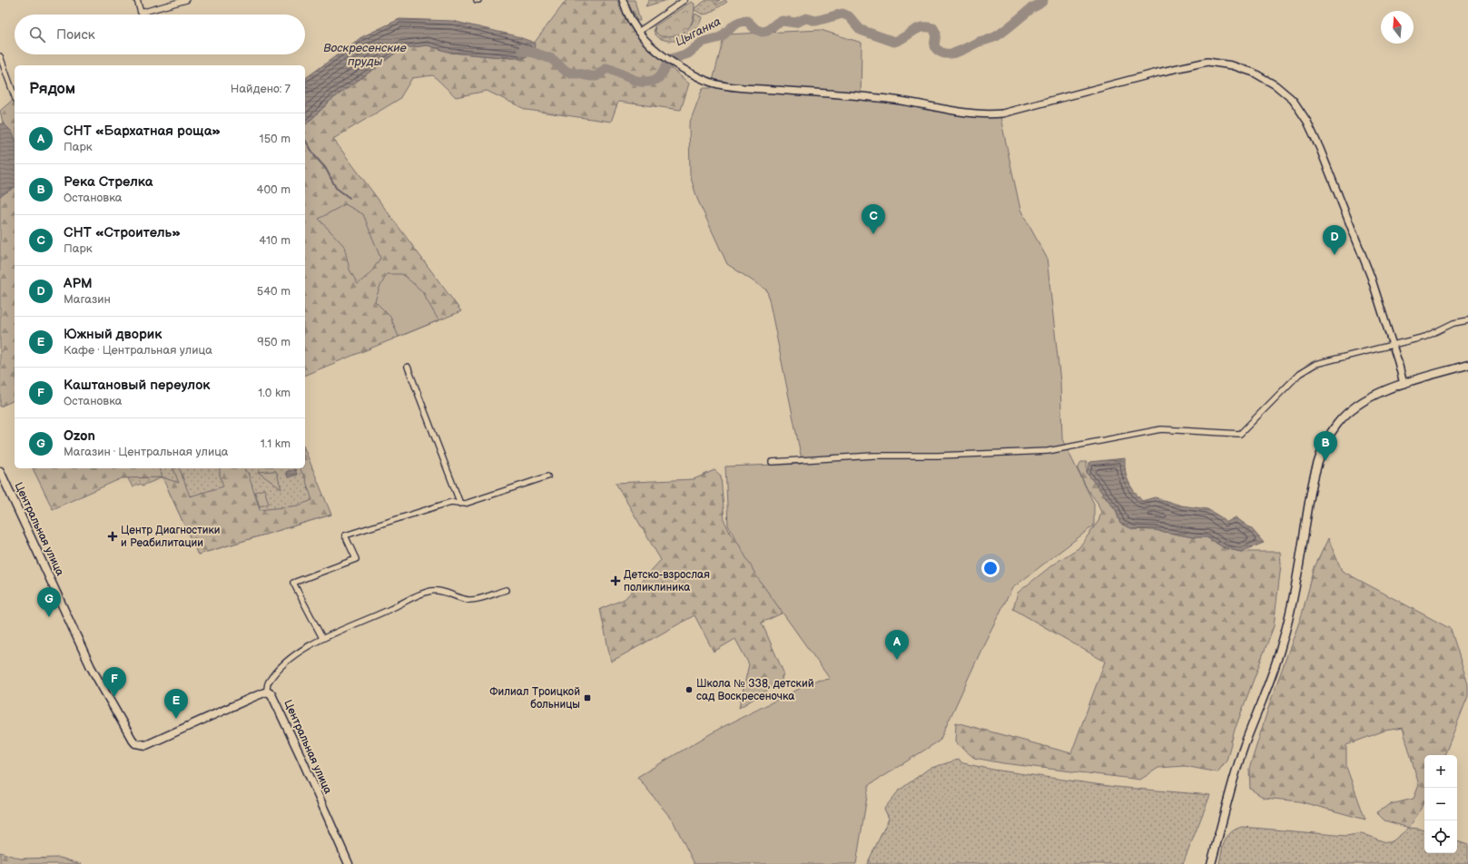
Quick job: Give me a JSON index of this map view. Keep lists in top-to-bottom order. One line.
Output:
{"streets":{"main road":["Центральная улица"]},"water":["Цыганка","Воскресенские пруды"],"places":{"health":["Центр Диагностики и Реабилитации","Детско-взрослая поликлиника"],"other":["Школа № 338, детский сад Воскресеночка"],"transit":["Филиал Троицкой больницы"]},"north":"top","page":{"search":"Поиск","heading":["Рядом","Найдено: 7"],"list":[{"mark":"A","name":"СНТ «Бархатная роща»","note":"Парк","value":"150 m"},{"mark":"B","name":"Река Стрелка","note":"Остановка","value":"400 m"},{"mark":"C","name":"СНТ «Строитель»","note":"Парк","value":"410 m"},{"mark":"D","name":"АРМ","note":"Магазин","value":"540 m"},{"mark":"E","name":"Южный дворик","note":"Кафе · Центральная улица","value":"950 m"},{"mark":"F","name":"Каштановый переулок","note":"Остановка","value":"1.0 km"},{"mark":"G","name":"Ozon","note":"Магазин · Центральная улица","value":"1.1 km"}],"pins":["C","D","B","G","A","F","E"],"map_buttons":["+","−"]}}
